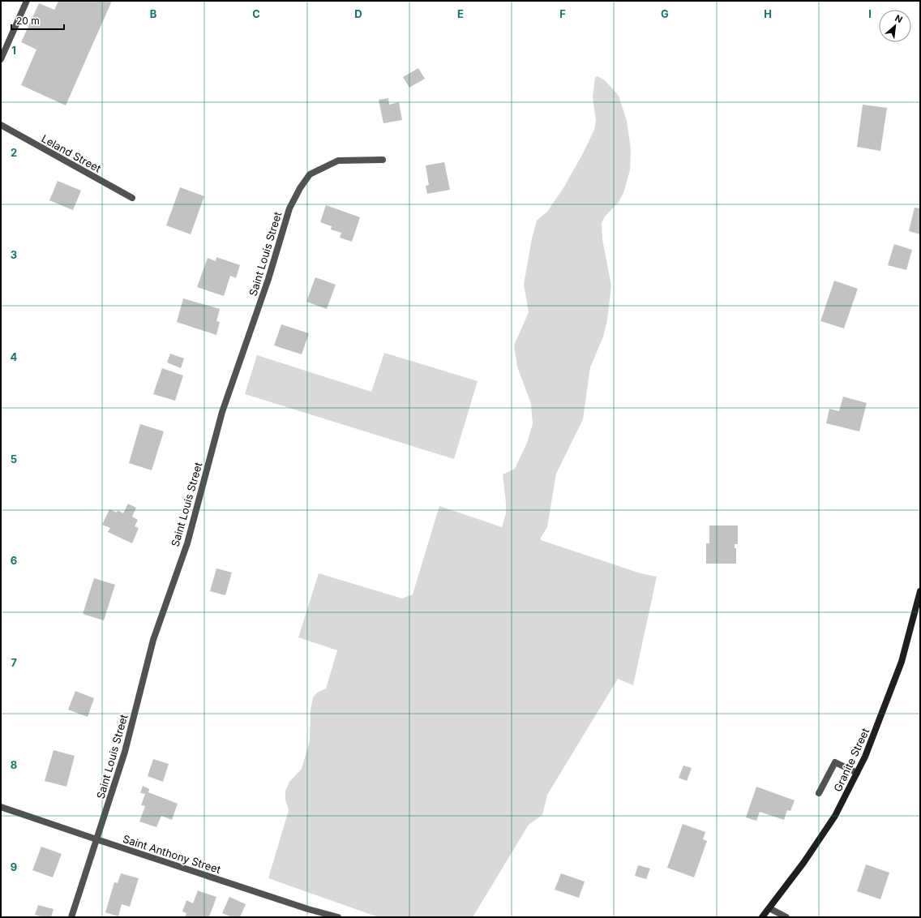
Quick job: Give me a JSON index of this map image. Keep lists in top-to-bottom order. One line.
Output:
{"streets":{"street":["Leland Street","Saint Louis Street","Granite Street","Saint Anthony Street"]},"crossings":[["Saint Louis Street","Saint Anthony Street"]],"scale_bar":"20 m","north":"top right","grid":{"columns":["B","C","D","E","F","G","H","I"],"rows":["1","2","3","4","5","6","7","8","9"]}}
